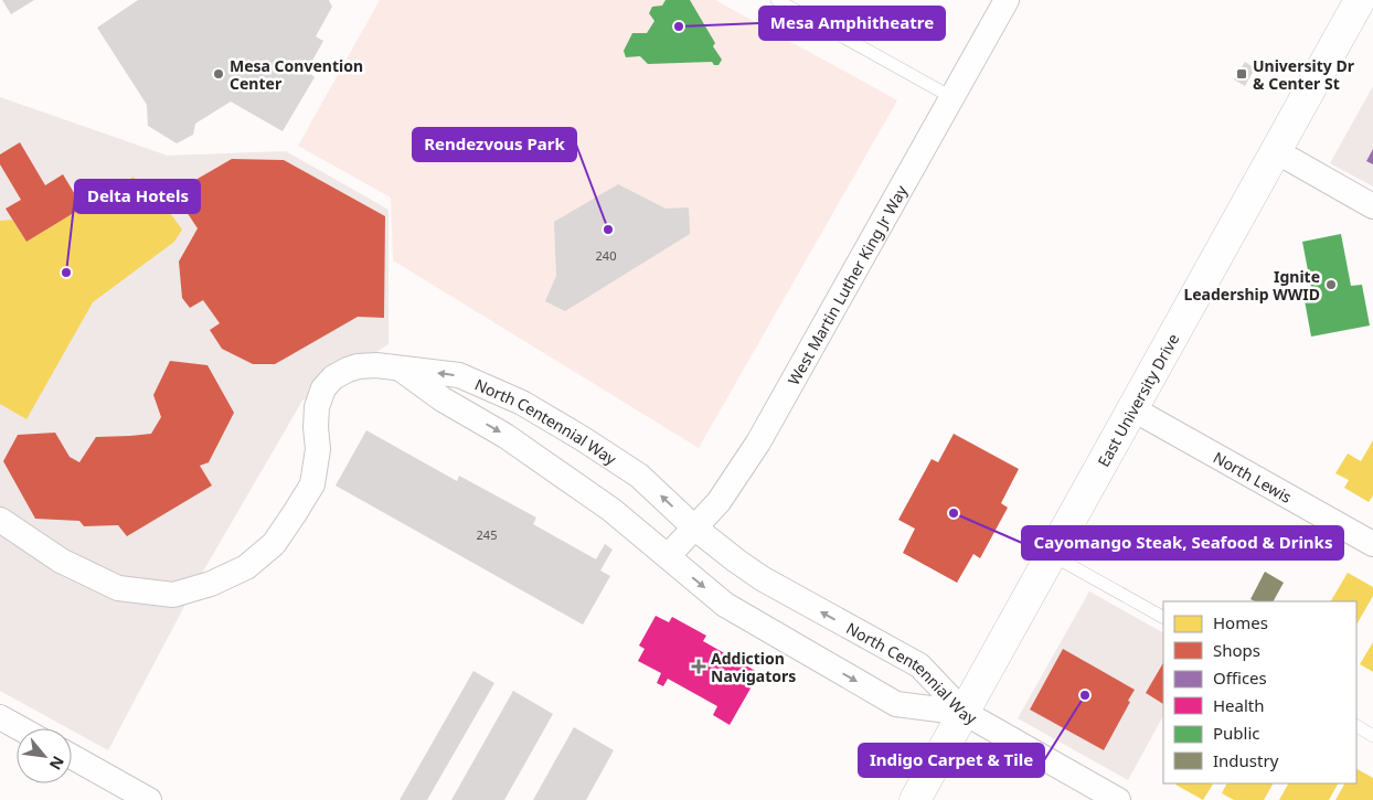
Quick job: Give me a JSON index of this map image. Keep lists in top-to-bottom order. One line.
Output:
{"streets":{"main road":["East University Drive"],"street":["West Martin Luther King Jr Way","North Centennial Way","North Lewis"]},"crossings":[["West Martin Luther King Jr Way","North Centennial Way"],["East University Drive","North Centennial Way"],["East University Drive","North Lewis"]],"places":{"other":["Mesa Amphitheatre","Mesa Convention Center","Rendezvous Park","Delta Hotels","Ignite Leadership WWID","Cayomango Steak, Seafood & Drinks","Indigo Carpet & Tile"],"transit":["University Dr & Center St"],"health":["Addiction Navigators"]},"house_numbers":["240","245"],"legend":["Homes","Shops","Offices","Health","Public","Industry"],"north":"bottom right"}
